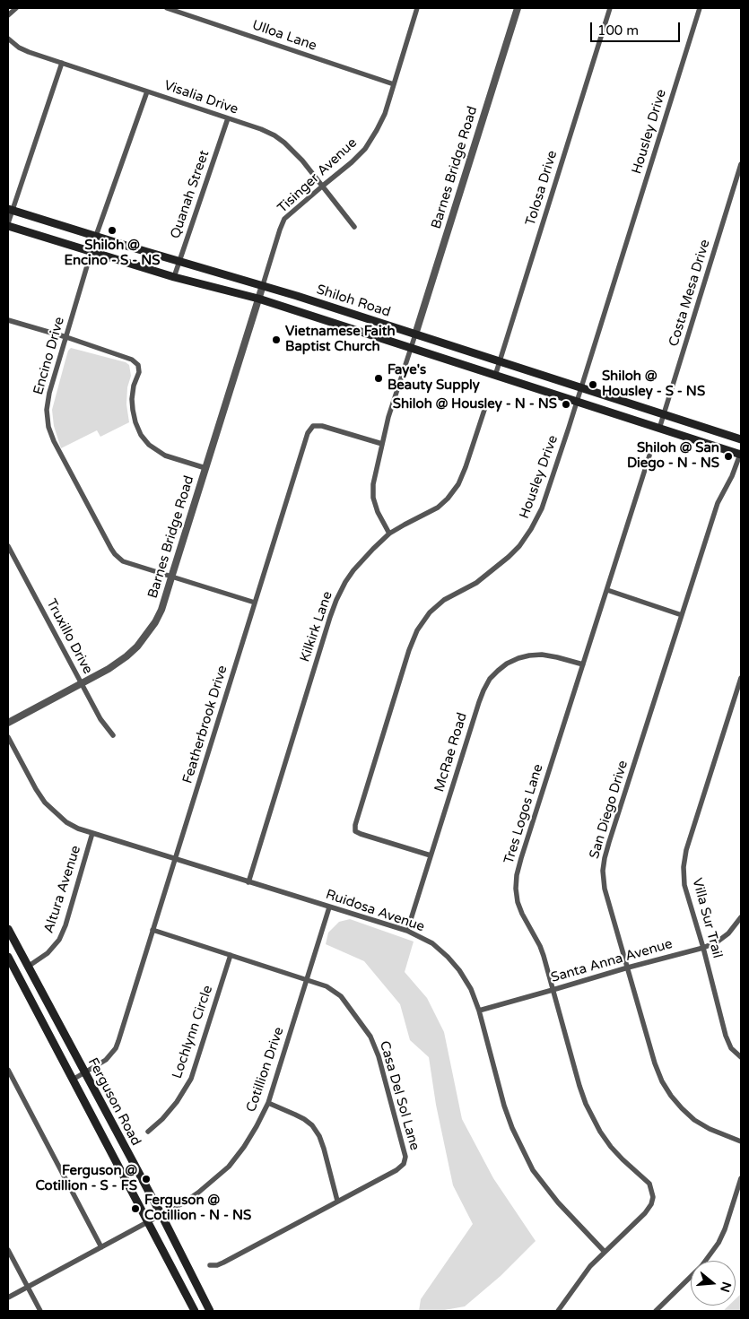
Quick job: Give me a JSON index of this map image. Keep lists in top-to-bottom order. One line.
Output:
{"streets":{"main road":["Shiloh Road","Ferguson Road"],"street":["Ulloa Lane","Visalia Drive","Housley Drive","Barnes Bridge Road","Tisinger Avenue","Tolosa Drive","Quanah Street","Costa Mesa Drive","Encino Drive","Kilkirk Lane","Truxillo Drive","Featherbrook Drive","McRae Road","San Diego Drive","Tres Logos Lane","Altura Avenue","Ruidosa Avenue","Villa Sur Trail","Santa Anna Avenue","Lochlynn Circle","Cotillion Drive","Casa Del Sol Lane"]},"crossings":[["Ulloa Lane","Tisinger Avenue"],["Visalia Drive","Tisinger Avenue"],["Visalia Drive","Quanah Street"],["Visalia Drive","Encino Drive"],["Housley Drive","Shiloh Road"],["Housley Drive","McRae Road"],["Barnes Bridge Road","Tisinger Avenue"],["Barnes Bridge Road","Shiloh Road"],["Barnes Bridge Road","Encino Drive"],["Barnes Bridge Road","Truxillo Drive"],["Tisinger Avenue","Shiloh Road"],["Tolosa Drive","Shiloh Road"],["Quanah Street","Shiloh Road"],["Costa Mesa Drive","Shiloh Road"],["Shiloh Road","Encino Drive"],["Shiloh Road","San Diego Drive"],["Encino Drive","Featherbrook Drive"],["Kilkirk Lane","Ruidosa Avenue"],["Featherbrook Drive","Ruidosa Avenue"],["Featherbrook Drive","Casa Del Sol Lane"],["Featherbrook Drive","Ferguson Road"],["McRae Road","Tres Logos Lane"],["McRae Road","Ruidosa Avenue"],["San Diego Drive","Santa Anna Avenue"],["Tres Logos Lane","Ruidosa Avenue"],["Tres Logos Lane","Santa Anna Avenue"],["Altura Avenue","Ruidosa Avenue"],["Altura Avenue","Ferguson Road"],["Ruidosa Avenue","Santa Anna Avenue"],["Ruidosa Avenue","Cotillion Drive"],["Villa Sur Trail","Santa Anna Avenue"],["Lochlynn Circle","Casa Del Sol Lane"],["Cotillion Drive","Casa Del Sol Lane"],["Cotillion Drive","Ferguson Road"]],"places":["Shiloh @ Encino - S - NS","Vietnamese Faith Baptist Church","Faye's Beauty Supply","Shiloh @ Housley - S - NS","Shiloh @ Housley - N - NS","Shiloh @ San Diego - N - NS","Ferguson @ Cotillion - S - FS","Ferguson @ Cotillion - N - NS"],"scale_bar":"100 m","north":"right"}
